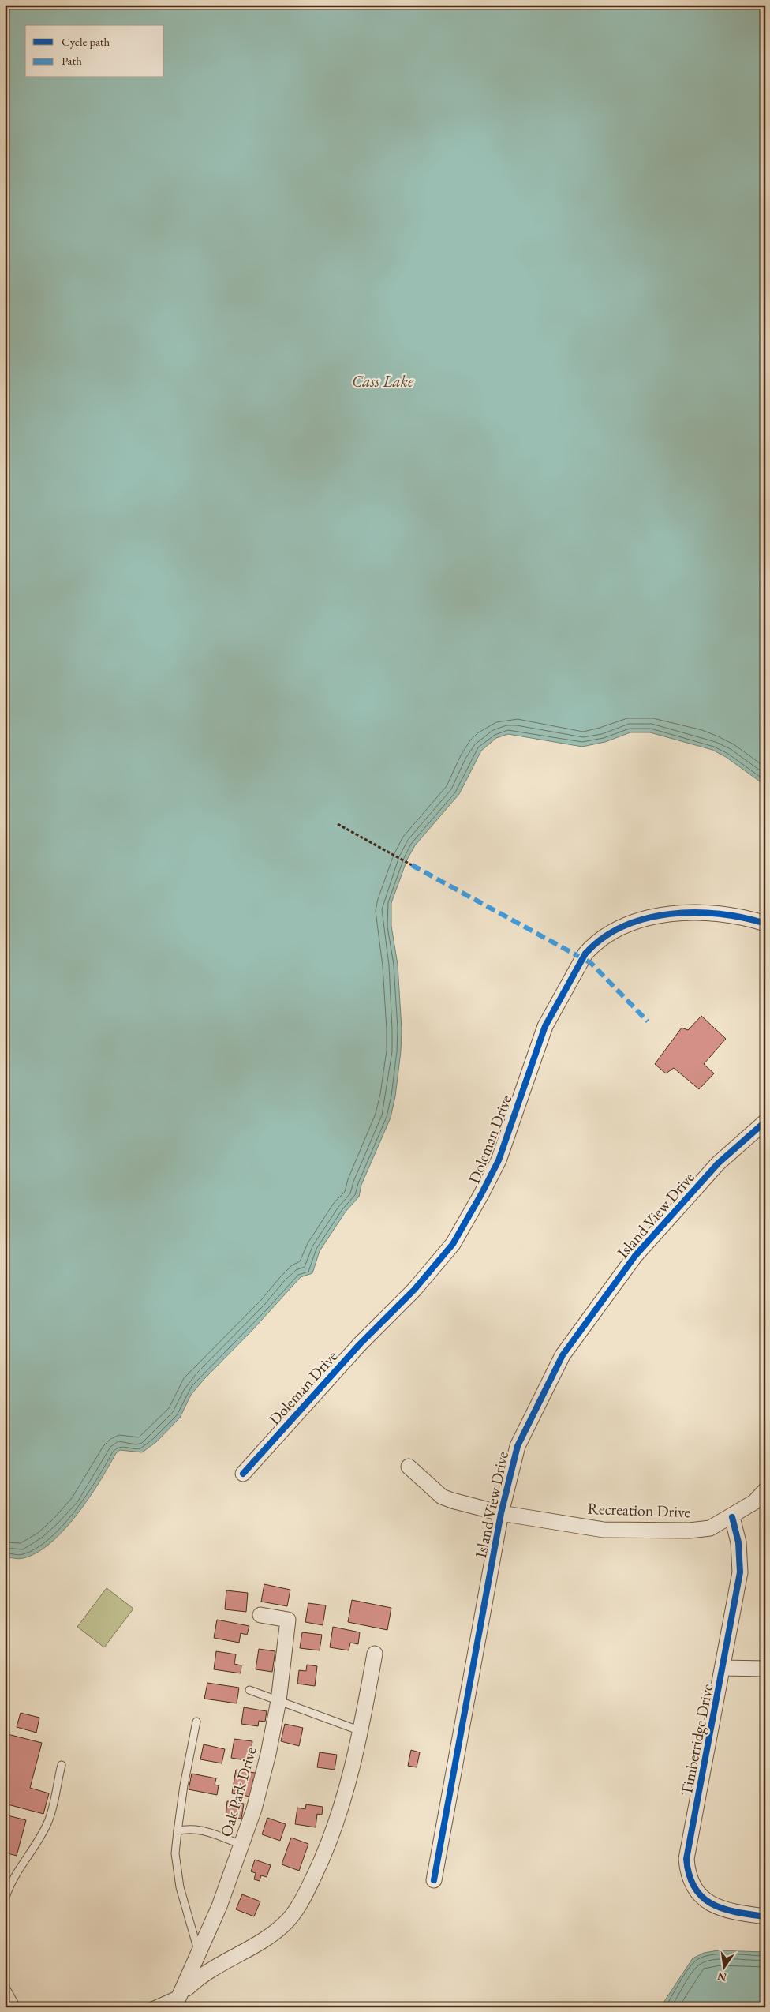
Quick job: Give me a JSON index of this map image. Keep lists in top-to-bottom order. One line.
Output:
{"streets":{"street":["Doleman Drive","Island View Drive","Recreation Drive","Timberridge Drive","Oak Park Drive"]},"crossings":[["Island View Drive","Recreation Drive"],["Recreation Drive","Timberridge Drive"]],"water":["Cass Lake"],"legend":["Cycle path","Path"],"north":"bottom"}
